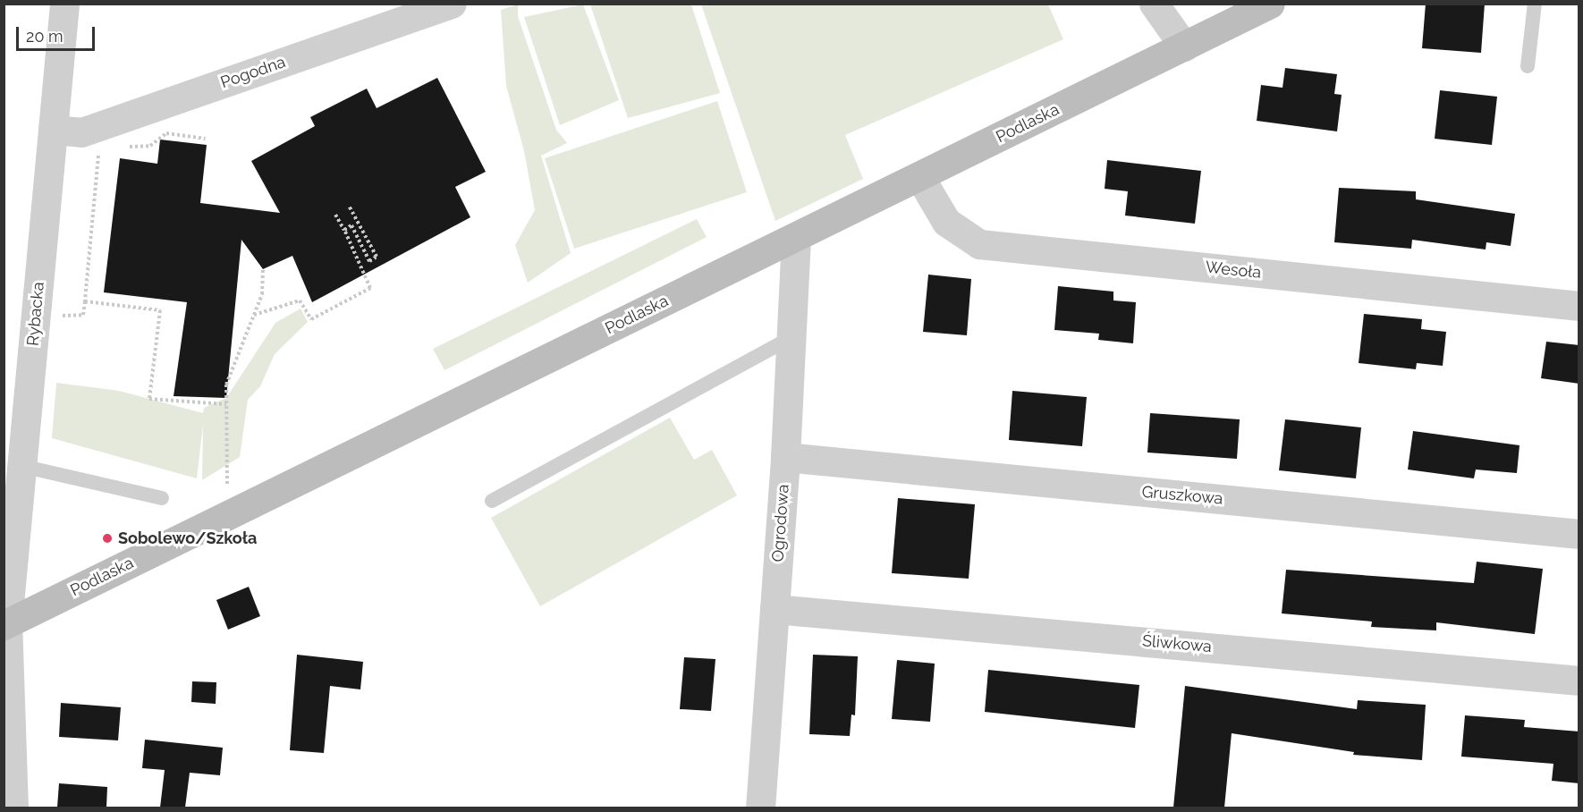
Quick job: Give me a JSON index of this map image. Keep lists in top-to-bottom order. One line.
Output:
{"streets":{"street":["Pogodna","Podlaska","Wesoła","Rybacka","Gruszkowa","Ogrodowa","Śliwkowa"]},"crossings":[["Pogodna","Rybacka"],["Podlaska","Wesoła"],["Podlaska","Rybacka"],["Podlaska","Ogrodowa"],["Gruszkowa","Ogrodowa"],["Ogrodowa","Śliwkowa"]],"places":["Sobolewo/Szkoła"],"scale_bar":"20 m"}
